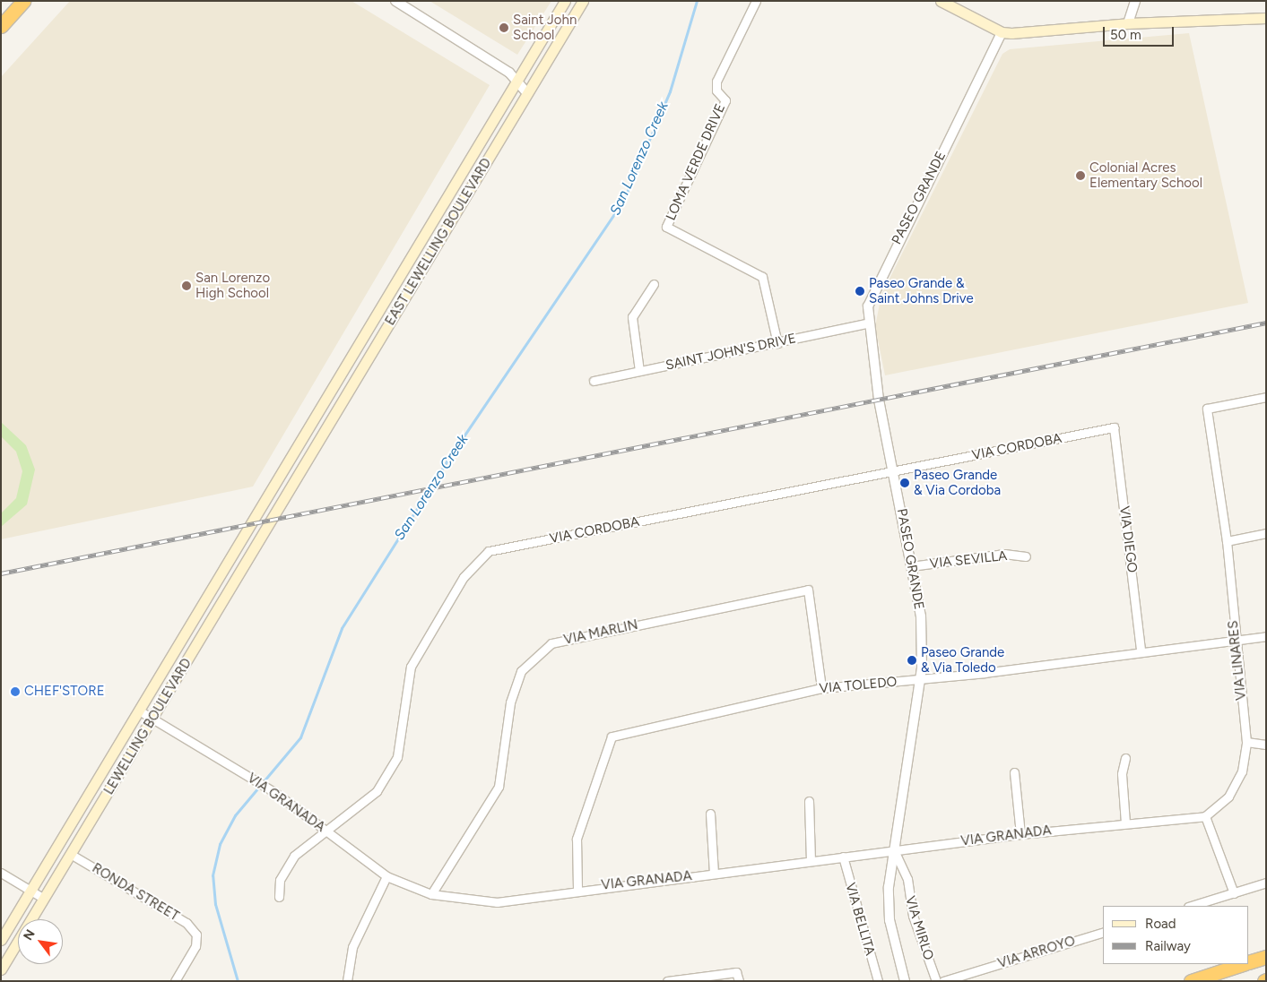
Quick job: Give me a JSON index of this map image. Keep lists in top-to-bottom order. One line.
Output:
{"streets":{"main road":["EAST LEWELLING BOULEVARD","LEWELLING BOULEVARD"],"street":["LOMA VERDE DRIVE","PASEO GRANDE","SAINT JOHN'S DRIVE","VIA CORDOBA","VIA DIEGO","VIA SEVILLA","VIA MARLIN","VIA LINARES","VIA TOLEDO","VIA GRANADA","RONDA STREET","VIA BELLITA","VIA MIRLO","VIA ARROYO"]},"crossings":[["LOMA VERDE DRIVE","SAINT JOHN'S DRIVE"],["PASEO GRANDE","SAINT JOHN'S DRIVE"],["PASEO GRANDE","VIA CORDOBA"],["PASEO GRANDE","VIA SEVILLA"],["PASEO GRANDE","VIA TOLEDO"],["PASEO GRANDE","VIA GRANADA"],["PASEO GRANDE","VIA MIRLO"],["EAST LEWELLING BOULEVARD","LEWELLING BOULEVARD"],["VIA CORDOBA","VIA DIEGO"],["VIA CORDOBA","VIA GRANADA"],["VIA DIEGO","VIA TOLEDO"],["VIA MARLIN","VIA TOLEDO"],["VIA MARLIN","VIA GRANADA"],["VIA LINARES","VIA TOLEDO"],["VIA LINARES","VIA GRANADA"],["VIA TOLEDO","VIA GRANADA"],["LEWELLING BOULEVARD","VIA GRANADA"],["LEWELLING BOULEVARD","RONDA STREET"],["VIA GRANADA","VIA BELLITA"],["VIA GRANADA","VIA MIRLO"]],"water":["San Lorenzo Creek"],"places":["Saint John School","Colonial Acres Elementary School","San Lorenzo High School","Paseo Grande & Saint Johns Drive","Paseo Grande & Via Cordoba","Paseo Grande & Via Toledo","CHEF'STORE"],"legend":["Road","Railway"],"scale_bar":"50 m","north":"top left"}
